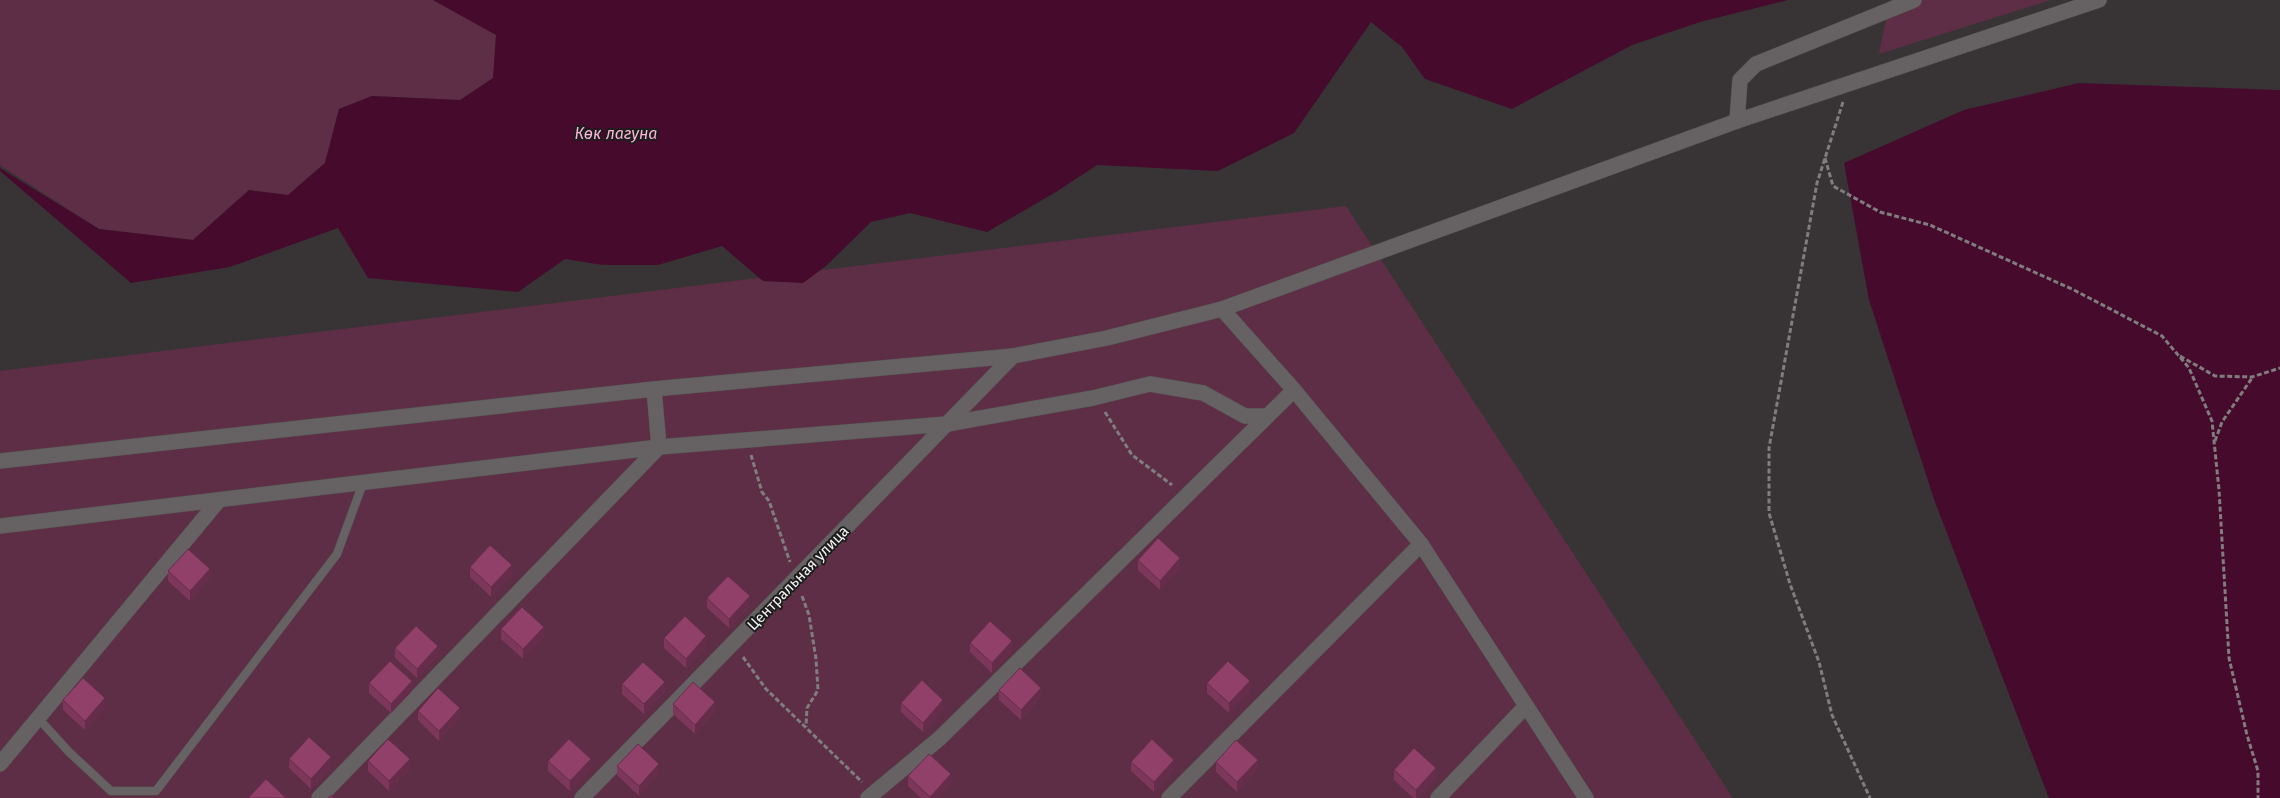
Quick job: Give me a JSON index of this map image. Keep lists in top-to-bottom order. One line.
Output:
{"streets":{"street":["Центральная улица"]},"water":["Көк лагуна"]}
